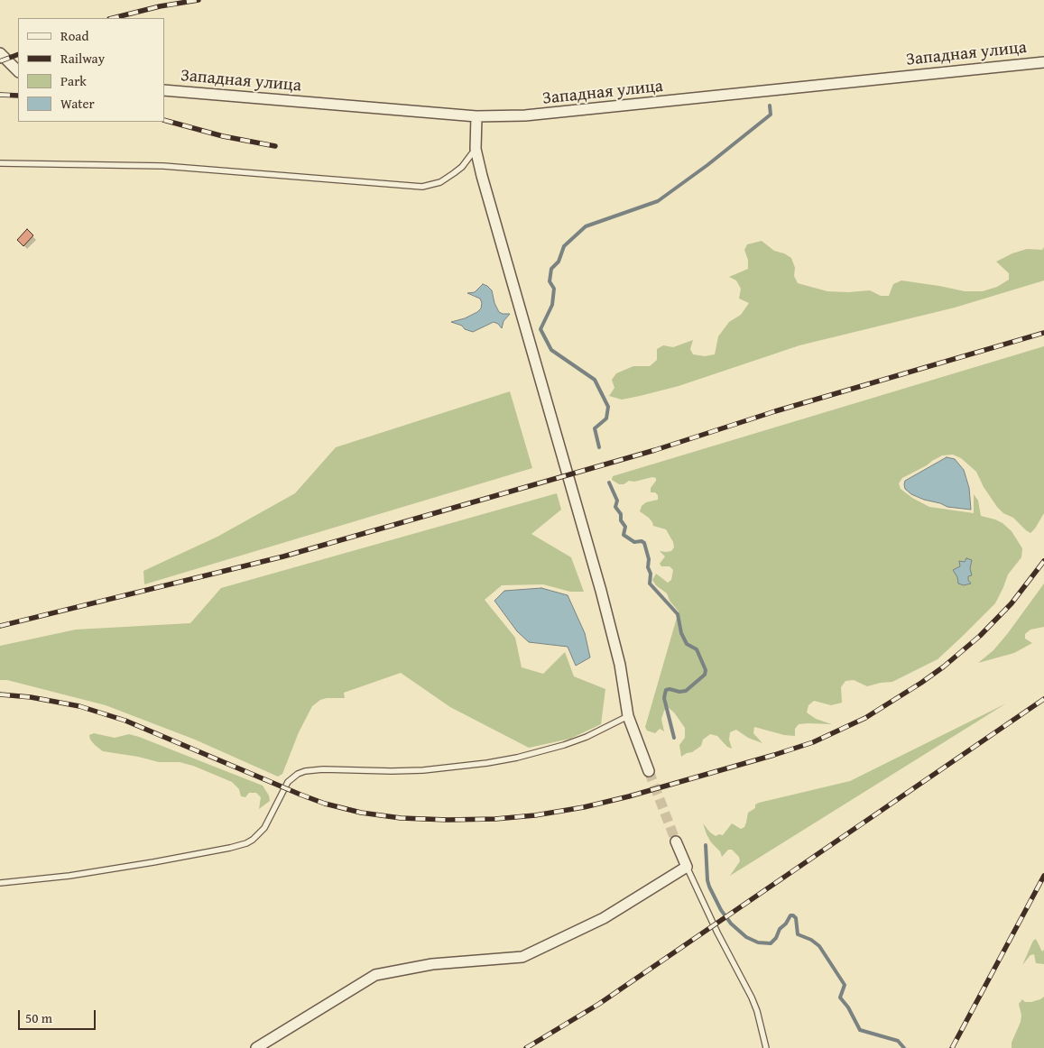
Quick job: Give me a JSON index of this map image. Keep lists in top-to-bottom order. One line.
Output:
{"streets":{"street":["Западная улица"]},"legend":["Road","Railway","Park","Water"],"scale_bar":"50 m"}
